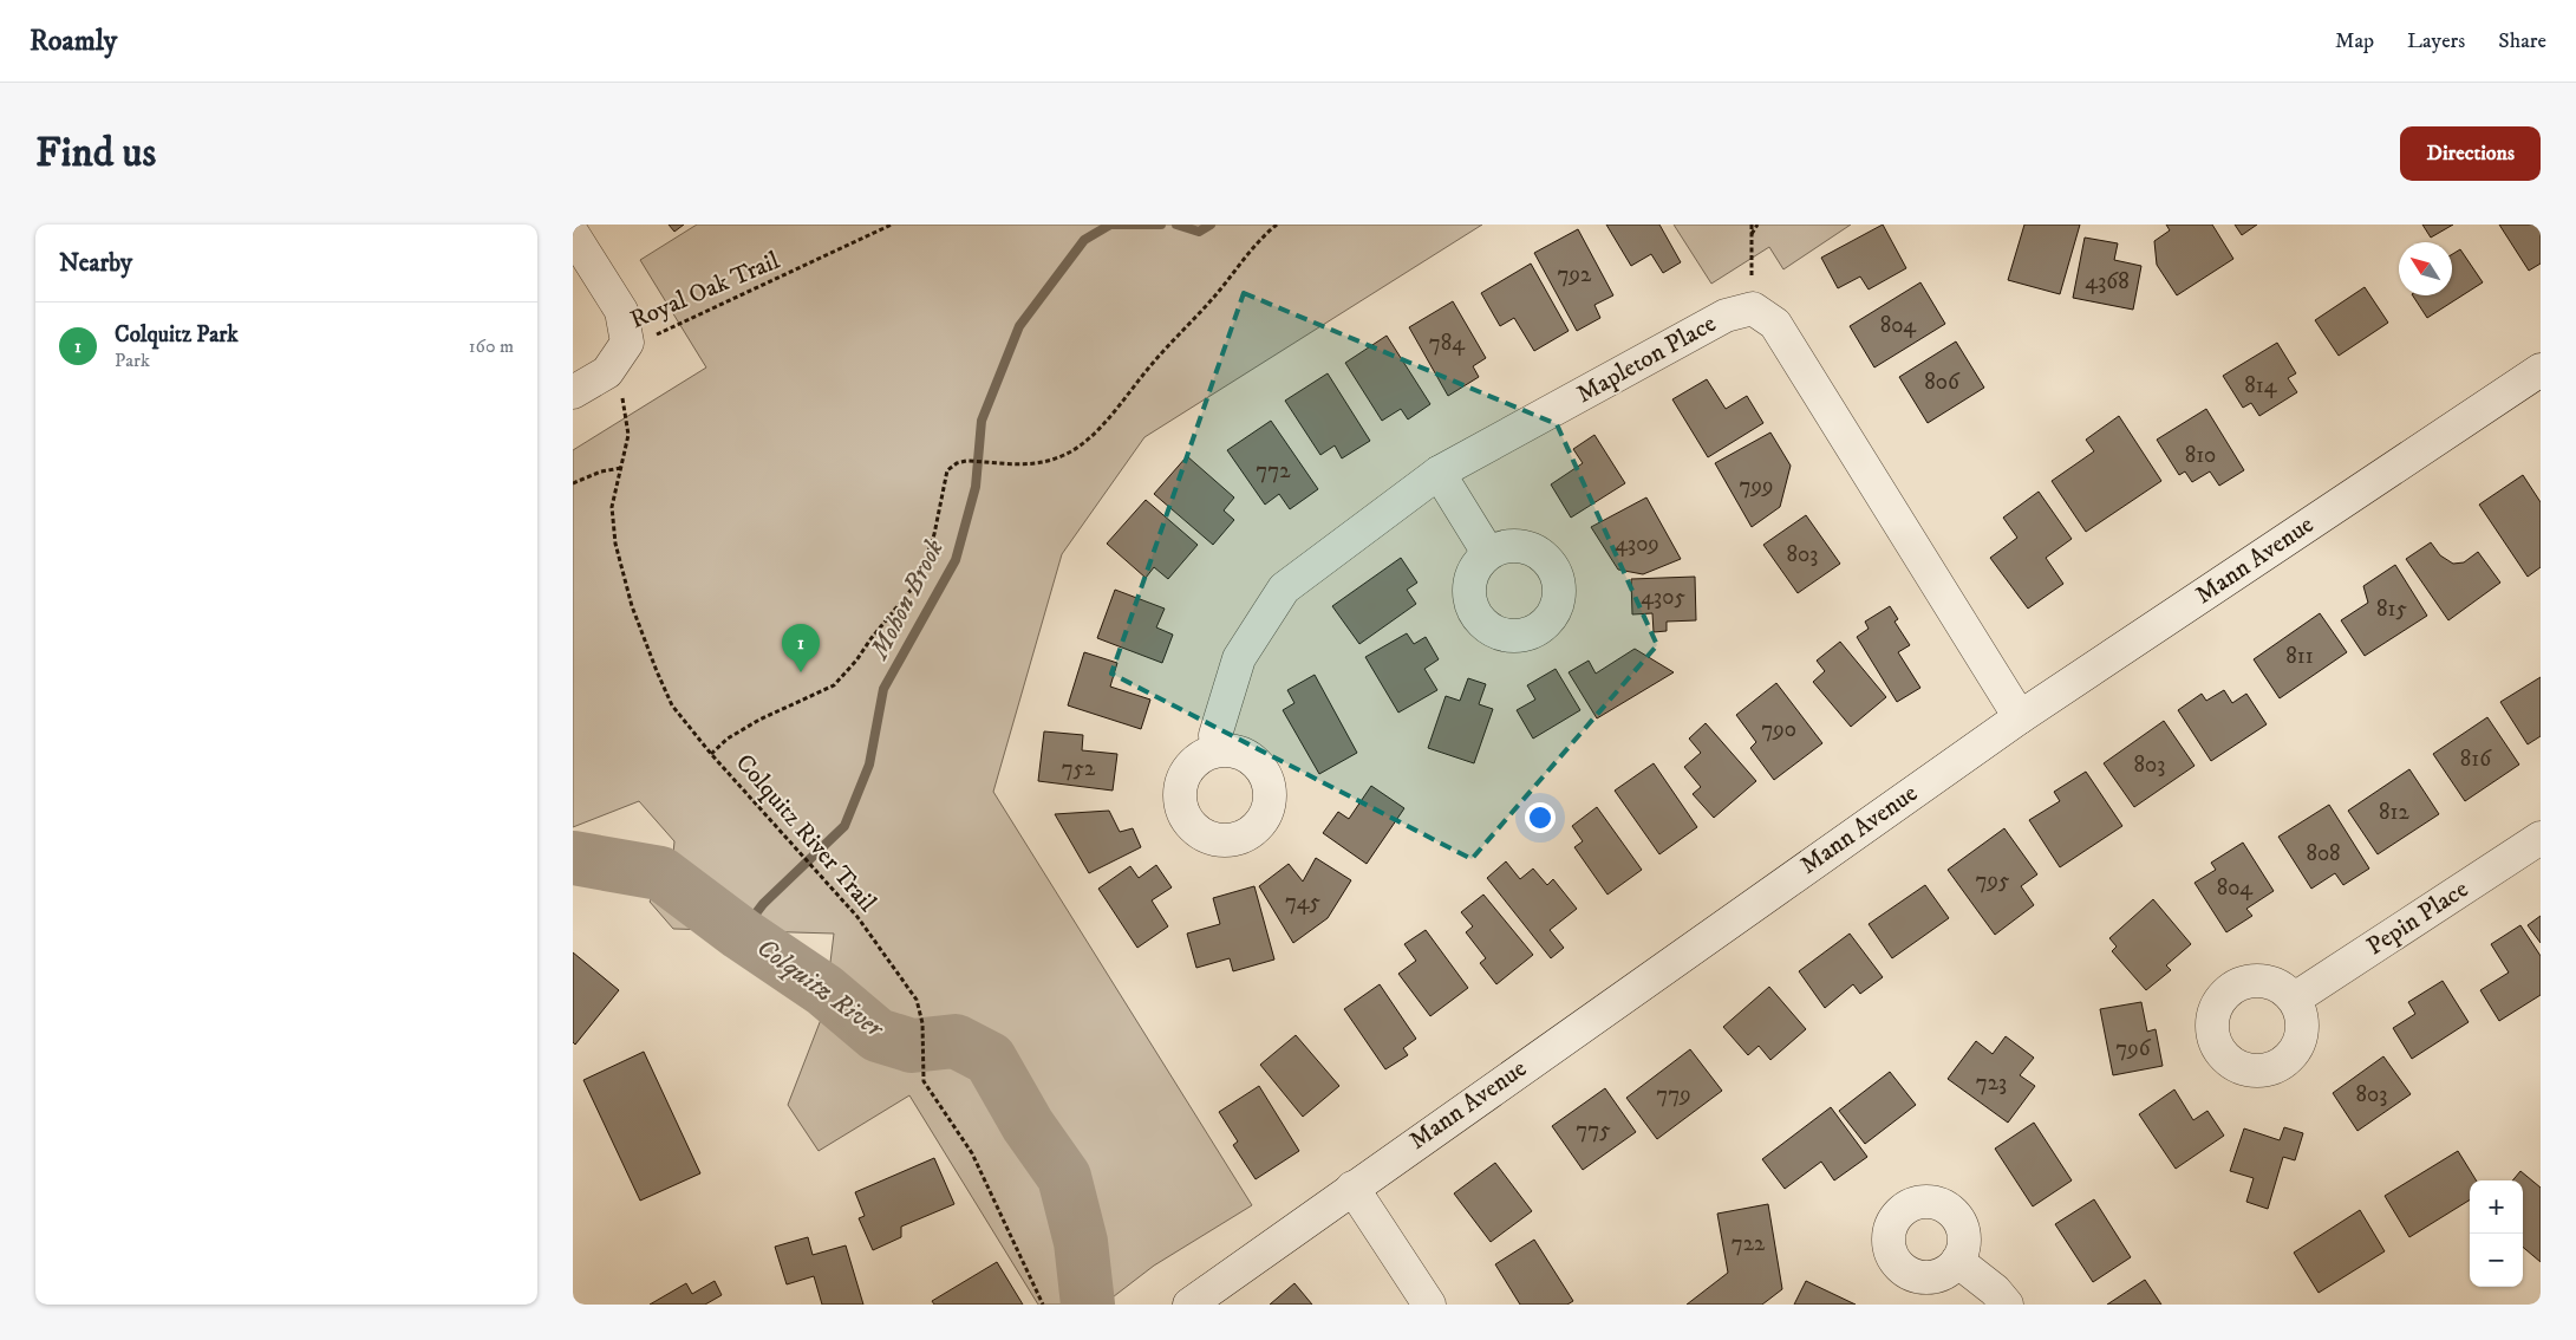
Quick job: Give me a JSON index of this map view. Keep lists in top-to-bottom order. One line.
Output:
{"streets":{"street":["Mapleton Place","Mann Avenue","Pepin Place"],"path":["Royal Oak Trail","Colquitz River Trail"]},"water":["Mohon Brook","Colquitz River"],"house_numbers":["792","4368","804","784","806","814","810","772","799","4309","803","4305","815","811","790","816","803","752","812","808","795","804","745","796","723","779","803","775","722"],"north":"top left","page":{"header":"Roamly","nav":["Map","Layers","Share"],"buttons":"Directions","title":"Find us","heading":"Nearby","list":[{"mark":"1","name":"Colquitz Park","note":"Park","value":"160 m"}],"pins":"1","map_buttons":["+","−"]}}
